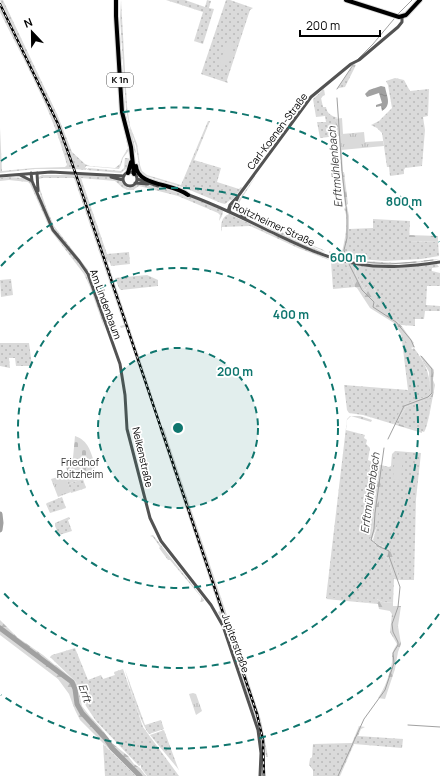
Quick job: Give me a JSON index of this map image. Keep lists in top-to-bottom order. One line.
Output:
{"streets":{"main road":["K 1n"],"street":["Carl-Koenen-Straße","Roitzheimer Straße","Am Lindenbaum","Nelkenstraße","Jupiterstraße"]},"crossings":[["K 1n","Roitzheimer Straße"],["Carl-Koenen-Straße","Roitzheimer Straße"],["Am Lindenbaum","Nelkenstraße"],["Nelkenstraße","Jupiterstraße"]],"water":["Erftmühlenbach","Erft"],"parks":["Friedhof Roitzheim"],"scale_bar":"200 m","north":"top","rings":["800 m","600 m","400 m","200 m"]}
